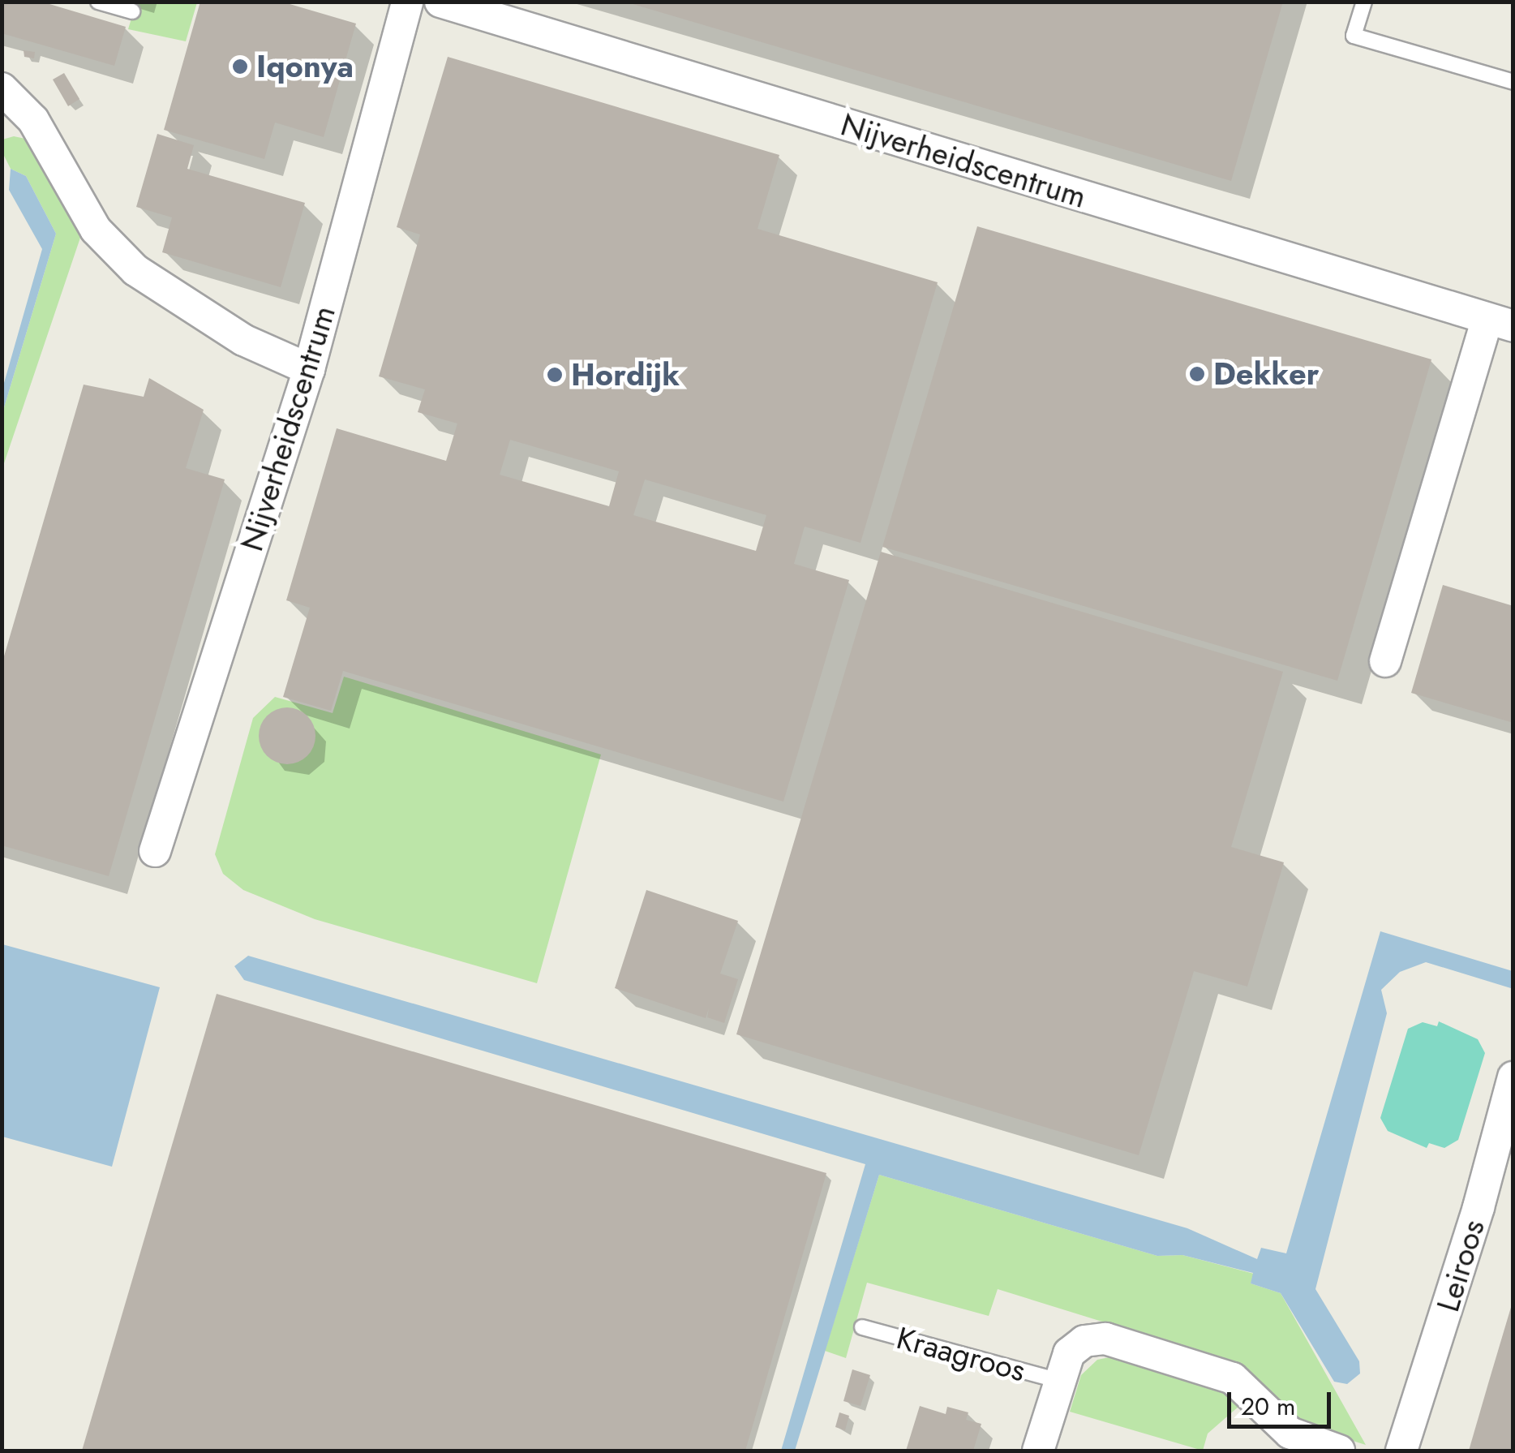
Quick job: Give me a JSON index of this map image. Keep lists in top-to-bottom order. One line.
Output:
{"streets":{"street":["Nijverheidscentrum","Leiroos","Kraagroos"]},"places":["Iqonya","Dekker","Hordijk"],"scale_bar":"20 m"}
